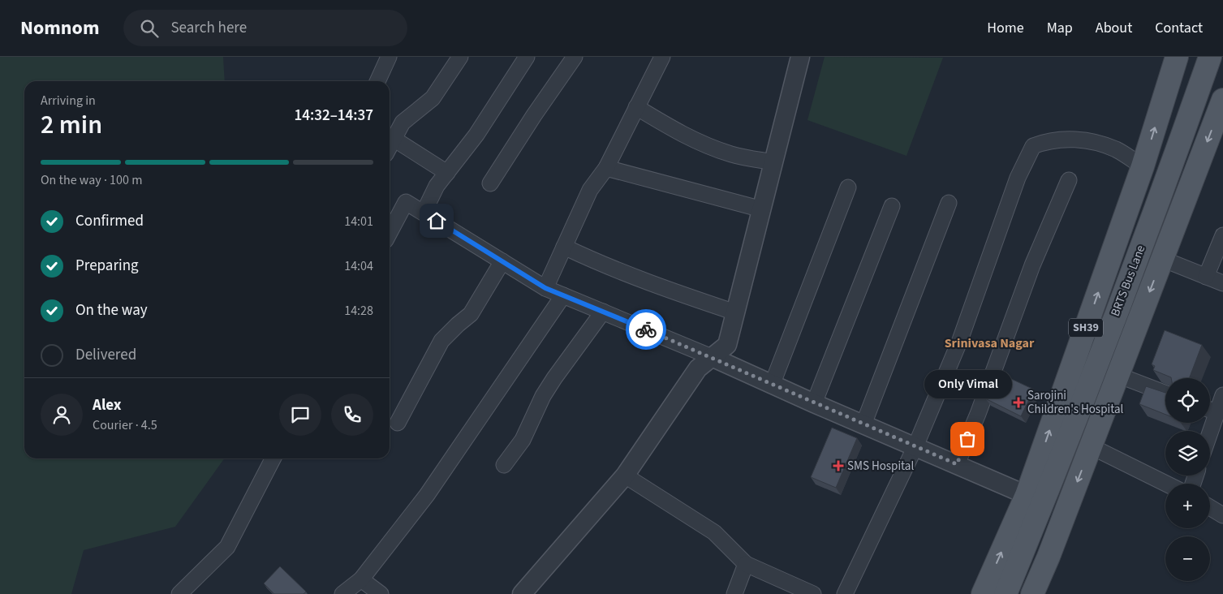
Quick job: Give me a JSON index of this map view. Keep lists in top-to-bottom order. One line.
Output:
{"streets":{"main road":["BRTS Bus Lane","SH39"]},"districts":["Srinivasa Nagar"],"places":{"health":["Sarojini Children's Hospital","SMS Hospital"],"other":["Only Vimal"]},"page":{"header":"Nomnom","search":"Search here","nav":["Home","Map","About","Contact"],"heading":["2 min","Arriving in","14:32–14:37"],"panel":["Alex","Courier · 4.5"],"bar":"On the way · 100 m","list":[["Confirmed","14:01"],["Preparing","14:04"],["On the way","14:28"],"Delivered"],"bubble":"Only Vimal","map_buttons":["+","−"]}}
